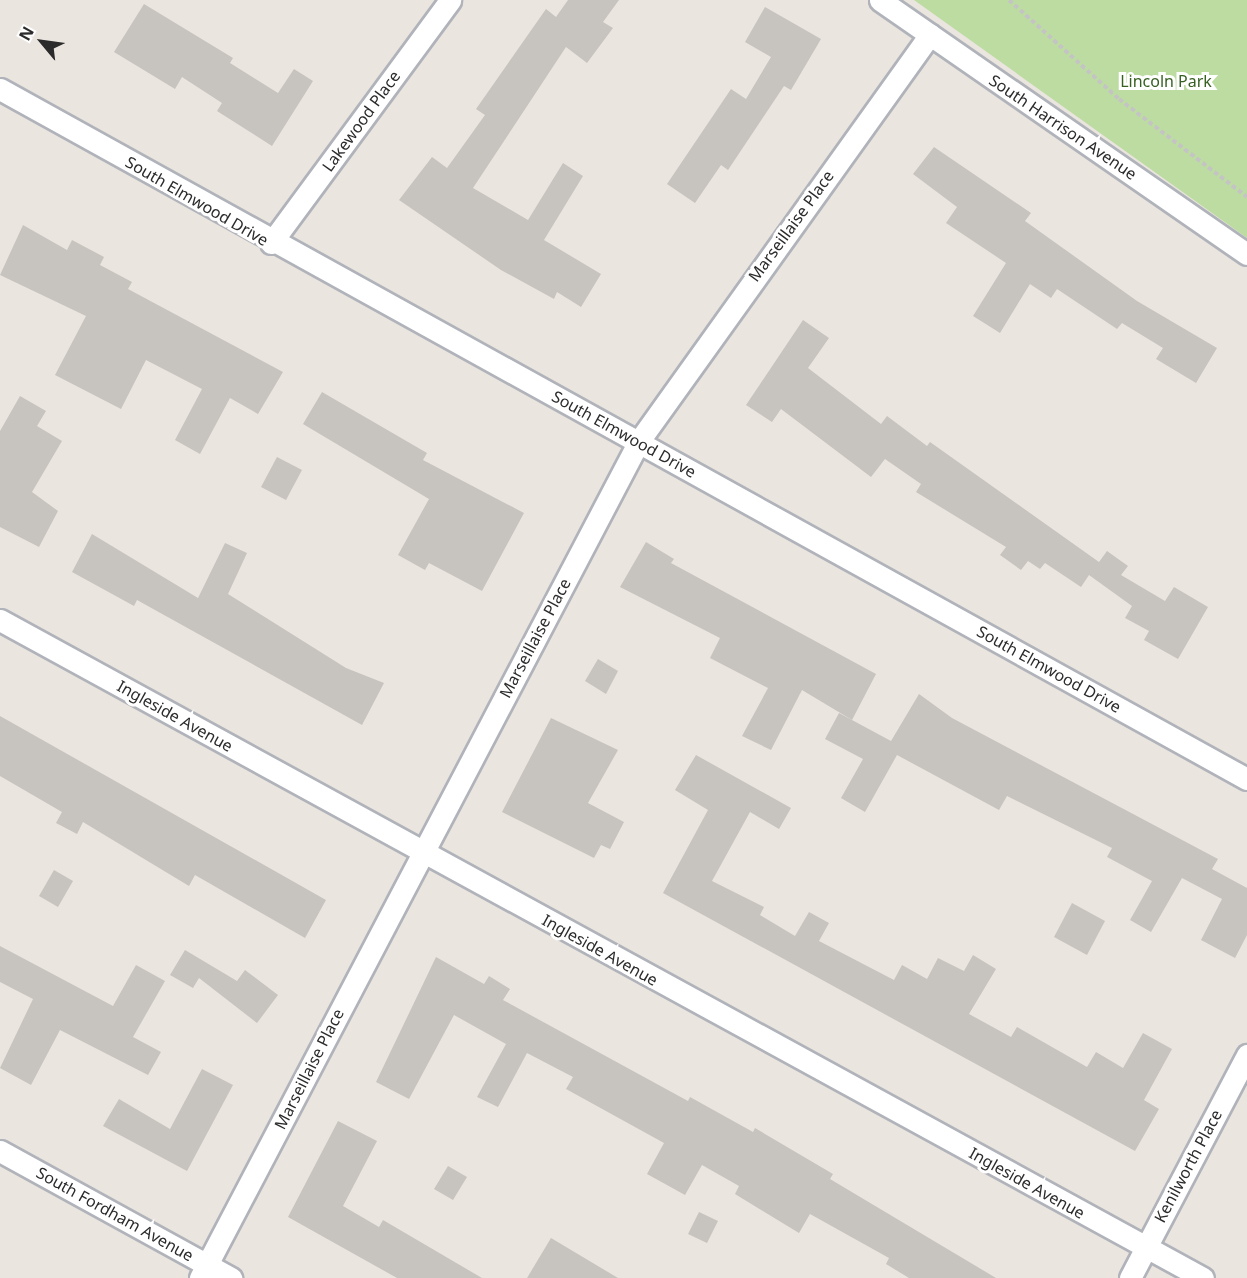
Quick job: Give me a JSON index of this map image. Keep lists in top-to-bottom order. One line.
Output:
{"streets":{"street":["Lakewood Place","South Harrison Avenue","South Elmwood Drive","Marseillaise Place","Ingleside Avenue","Kenilworth Place","South Fordham Avenue"]},"crossings":[["Lakewood Place","South Elmwood Drive"],["South Harrison Avenue","Marseillaise Place"],["South Elmwood Drive","Marseillaise Place"],["Marseillaise Place","Ingleside Avenue"],["Marseillaise Place","South Fordham Avenue"],["Ingleside Avenue","Kenilworth Place"]],"parks":["Lincoln Park"],"north":"top left"}
